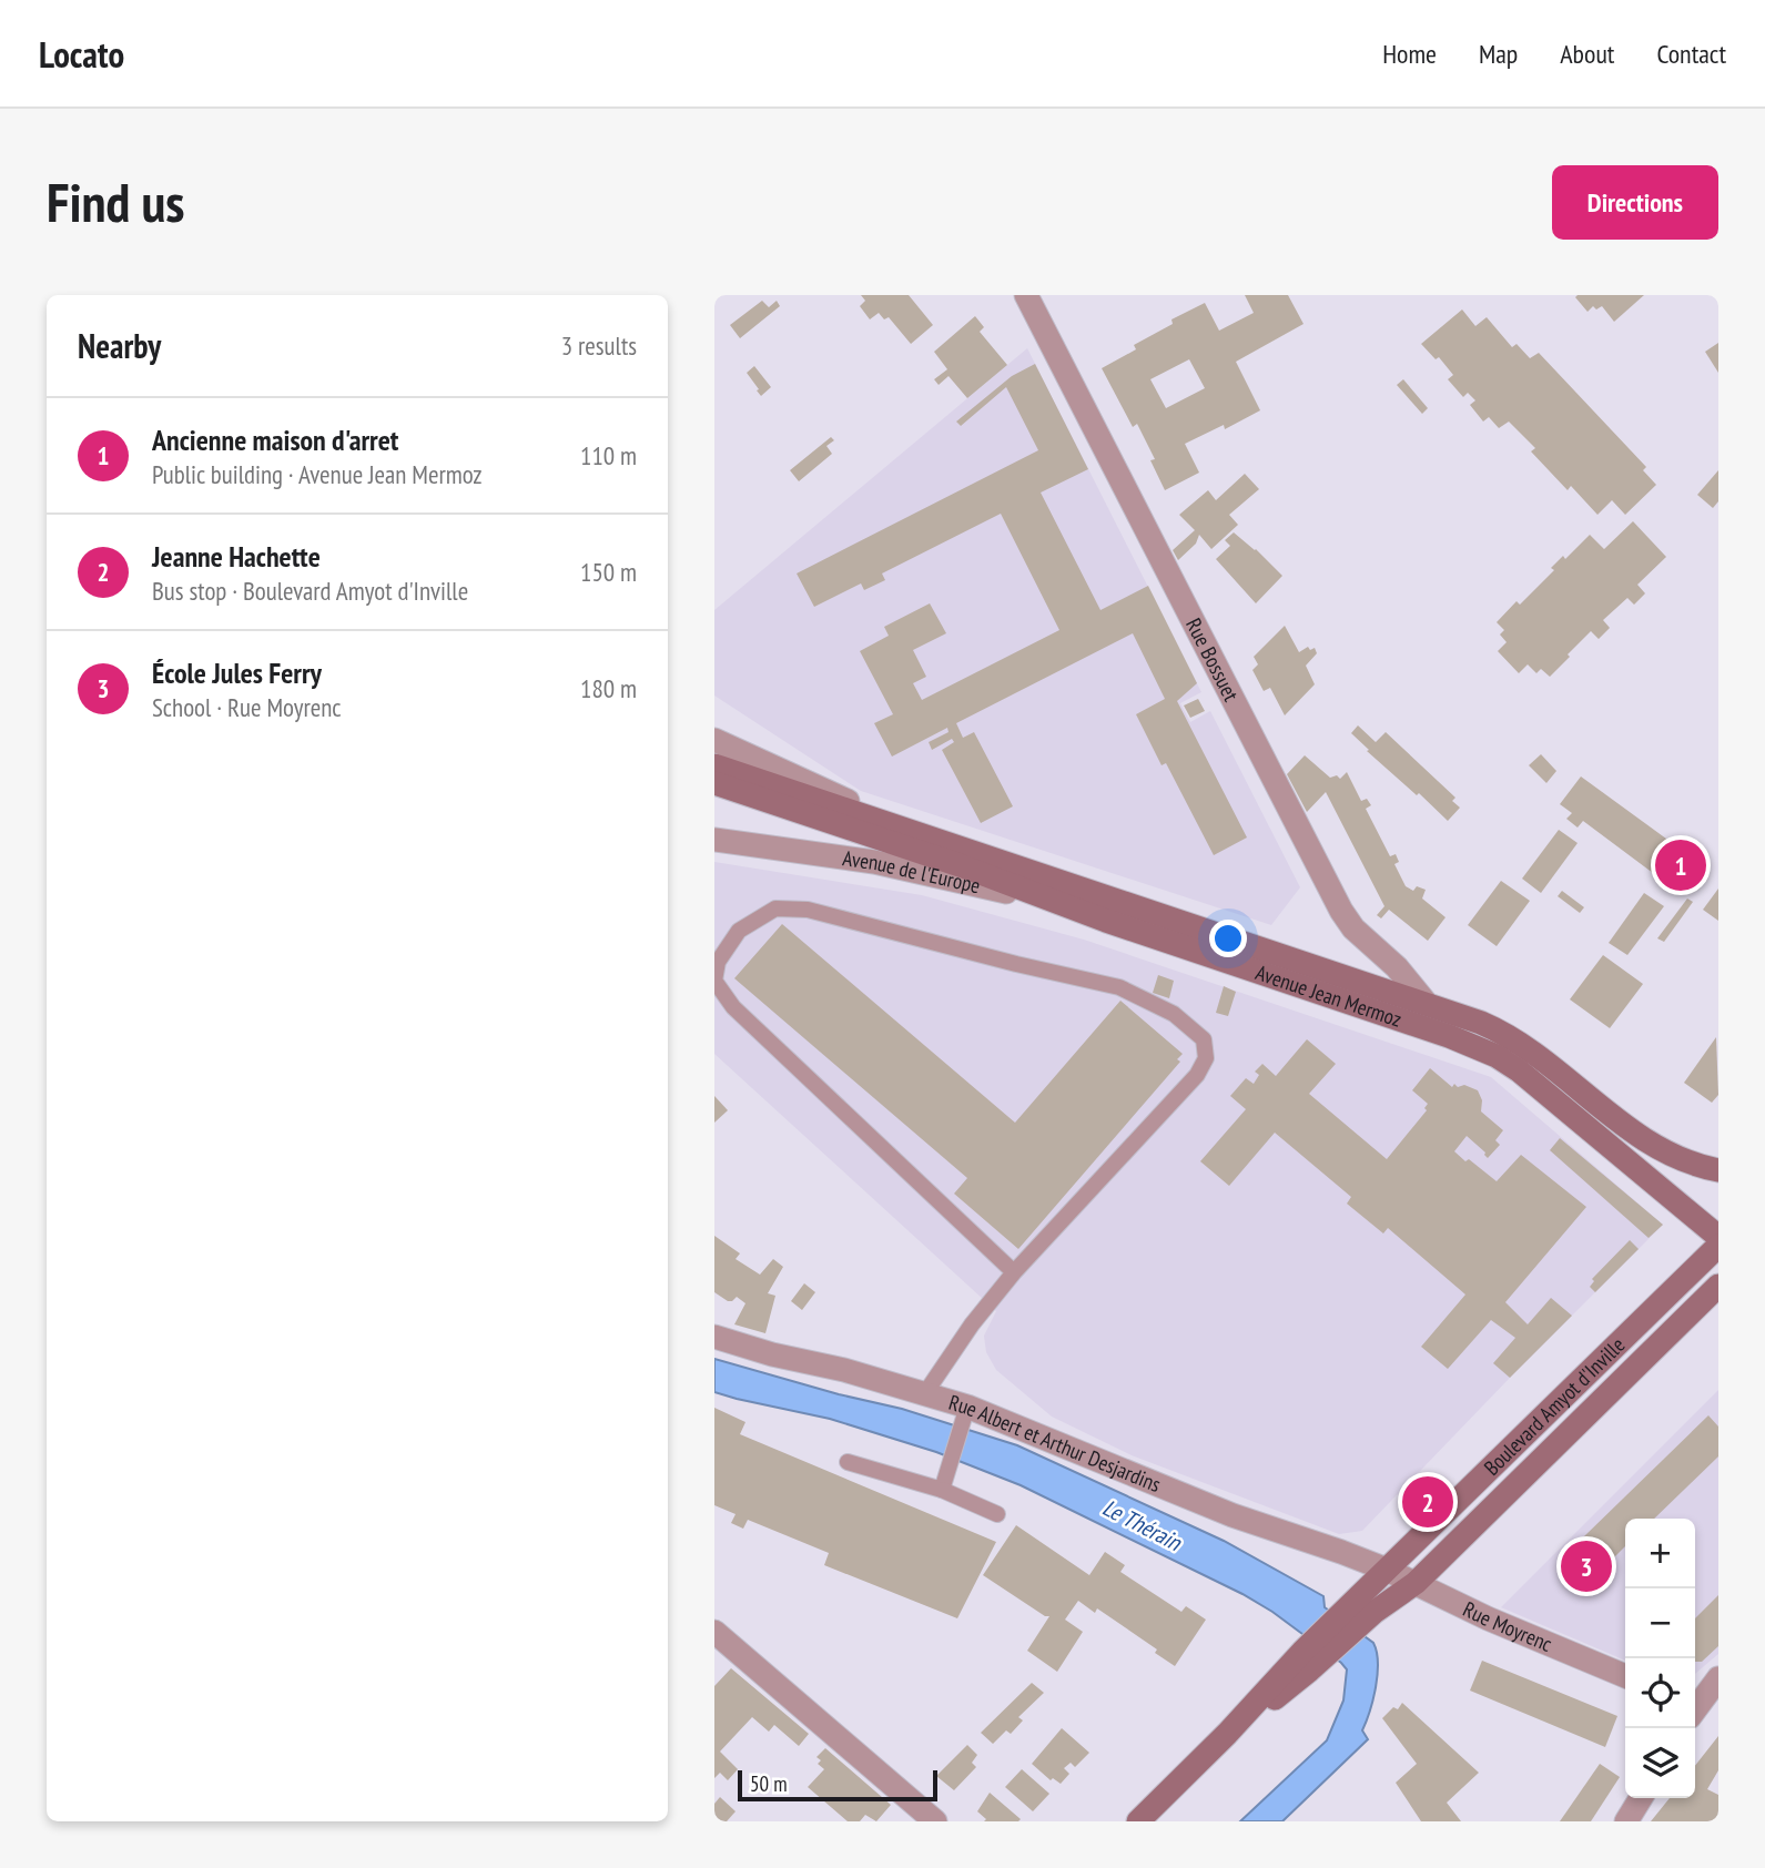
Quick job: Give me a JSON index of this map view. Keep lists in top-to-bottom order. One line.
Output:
{"streets":{"main road":["Avenue Jean Mermoz","Boulevard Amyot d'Inville"],"street":["Rue Bossuet","Avenue de l'Europe","Rue Albert et Arthur Desjardins","Rue Moyrenc"]},"crossings":[["Rue Bossuet","Avenue Jean Mermoz"],["Avenue de l'Europe","Avenue Jean Mermoz"],["Boulevard Amyot d'Inville","Rue Albert et Arthur Desjardins"],["Boulevard Amyot d'Inville","Rue Moyrenc"],["Rue Albert et Arthur Desjardins","Rue Moyrenc"]],"water":["Le Thérain"],"scale_bar":"50 m","page":{"header":"Locato","nav":["Home","Map","About","Contact"],"buttons":"Directions","title":"Find us","heading":["Nearby","3 results"],"list":[{"mark":"1","name":"Ancienne maison d'arret","note":"Public building · Avenue Jean Mermoz","value":"110 m"},{"mark":"2","name":"Jeanne Hachette","note":"Bus stop · Boulevard Amyot d'Inville","value":"150 m"},{"mark":"3","name":"École Jules Ferry","note":"School · Rue Moyrenc","value":"180 m"}],"pins":["1","2","3"],"map_buttons":["+","−"],"scale":"50 m"}}
